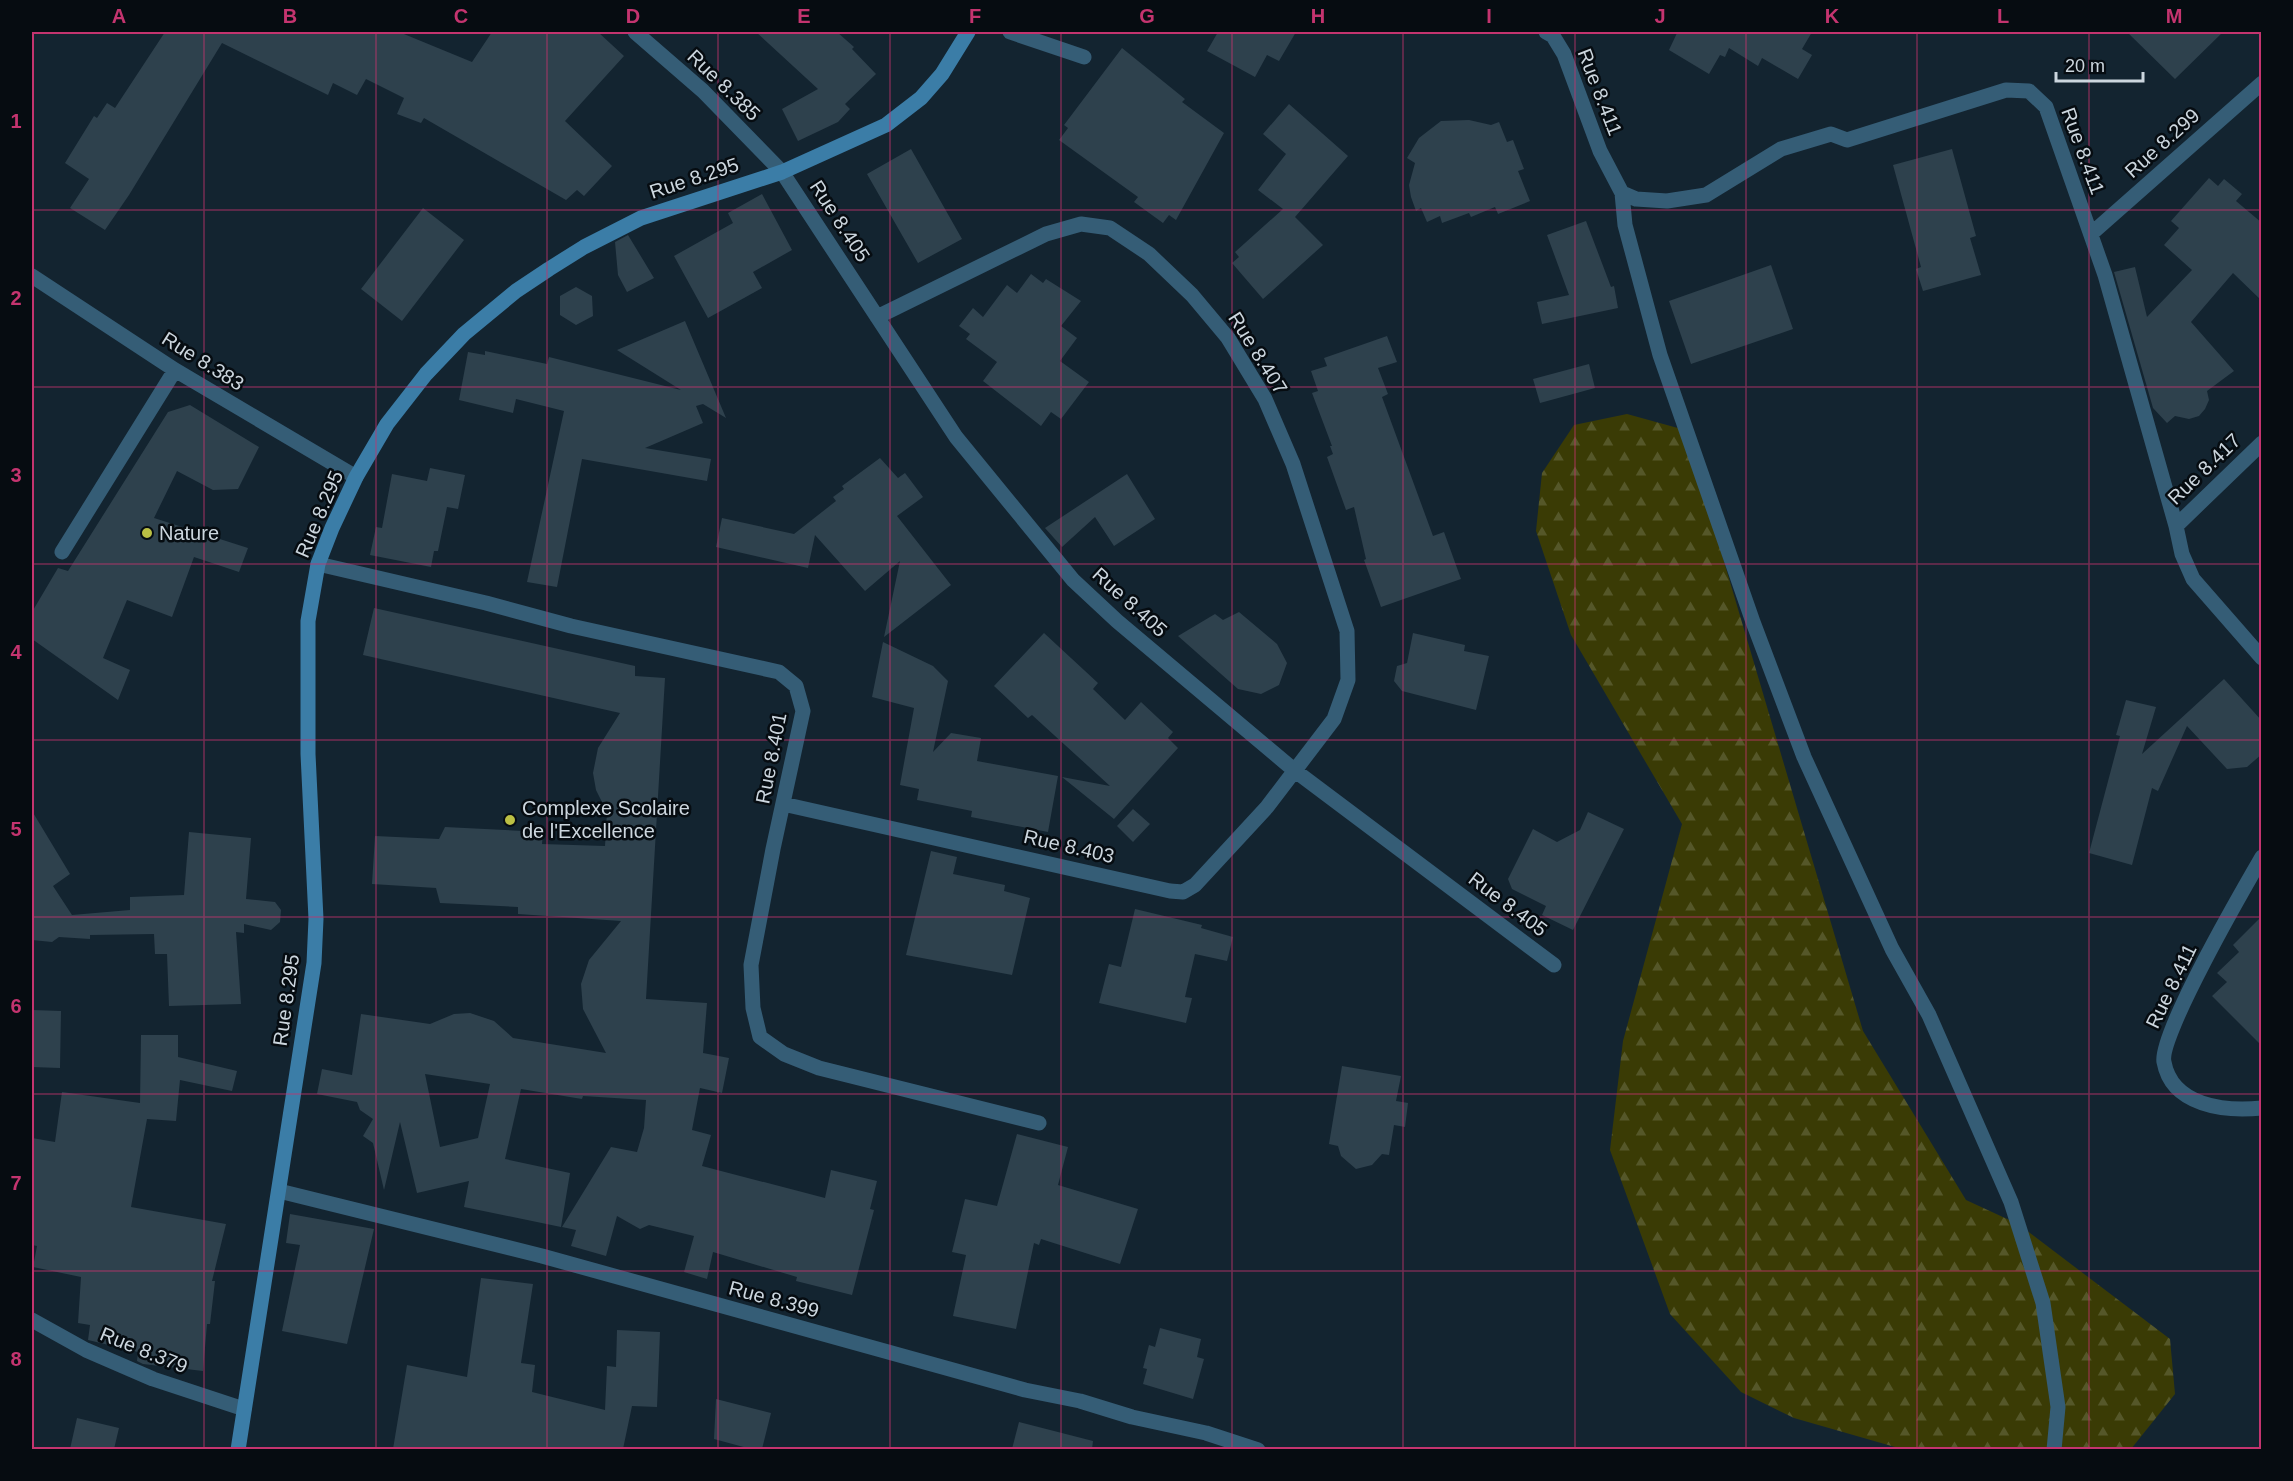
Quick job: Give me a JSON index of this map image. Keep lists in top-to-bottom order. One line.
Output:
{"streets":{"street":["Rue 8.385","Rue 8.411","Rue 8.299","Rue 8.295","Rue 8.405","Rue 8.407","Rue 8.383","Rue 8.417","Rue 8.401","Rue 8.403","Rue 8.399","Rue 8.379"]},"crossings":[["Rue 8.385","Rue 8.295"],["Rue 8.385","Rue 8.405"],["Rue 8.411","Rue 8.299"],["Rue 8.411","Rue 8.417"],["Rue 8.295","Rue 8.405"],["Rue 8.295","Rue 8.383"],["Rue 8.295","Rue 8.401"],["Rue 8.295","Rue 8.399"],["Rue 8.295","Rue 8.379"],["Rue 8.405","Rue 8.407"],["Rue 8.405","Rue 8.403"],["Rue 8.407","Rue 8.403"],["Rue 8.401","Rue 8.403"]],"places":["Nature","Complexe Scolaire de l'Excellence"],"scale_bar":"20 m","grid":{"columns":["A","B","C","D","E","F","G","H","I","J","K","L","M"],"rows":["1","2","3","4","5","6","7","8"]}}
